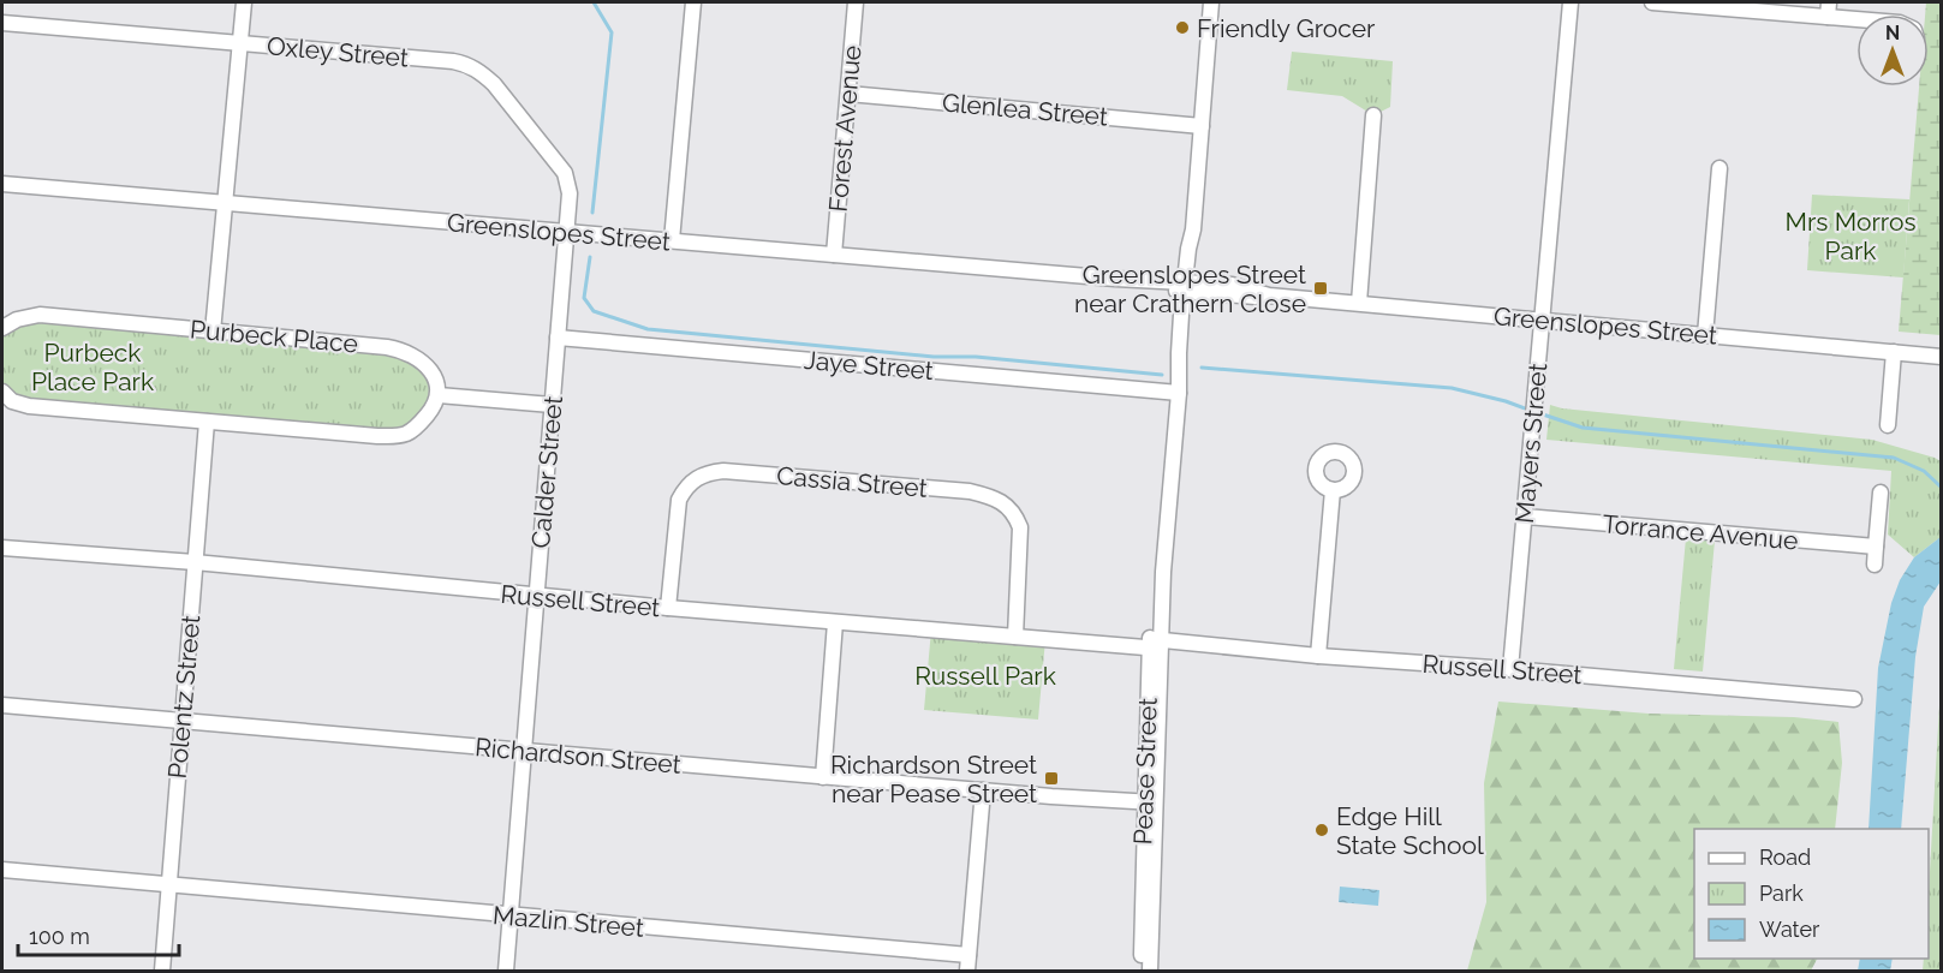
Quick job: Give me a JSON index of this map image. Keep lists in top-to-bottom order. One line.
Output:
{"streets":{"street":["Oxley Street","Glenlea Street","Forest Avenue","Greenslopes Street","Purbeck Place","Jaye Street","Mayers Street","Calder Street","Cassia Street","Torrance Avenue","Russell Street","Polentz Street","Richardson Street","Pease Street","Mazlin Street"]},"crossings":[["Oxley Street","Greenslopes Street"],["Oxley Street","Calder Street"],["Glenlea Street","Forest Avenue"],["Glenlea Street","Pease Street"],["Forest Avenue","Greenslopes Street"],["Greenslopes Street","Mayers Street"],["Greenslopes Street","Calder Street"],["Greenslopes Street","Pease Street"],["Jaye Street","Calder Street"],["Jaye Street","Pease Street"],["Mayers Street","Torrance Avenue"],["Mayers Street","Russell Street"],["Calder Street","Russell Street"],["Calder Street","Richardson Street"],["Calder Street","Mazlin Street"],["Cassia Street","Russell Street"],["Russell Street","Polentz Street"],["Russell Street","Pease Street"],["Polentz Street","Richardson Street"],["Polentz Street","Mazlin Street"],["Richardson Street","Pease Street"]],"parks":["Mrs Morros Park","Purbeck Place Park","Russell Park"],"places":{"other":["Friendly Grocer","Edge Hill State School"],"transit":["Greenslopes Street near Crathern Close","Richardson Street near Pease Street"]},"legend":["Road","Park","Water"],"scale_bar":"100 m","north":"top"}
